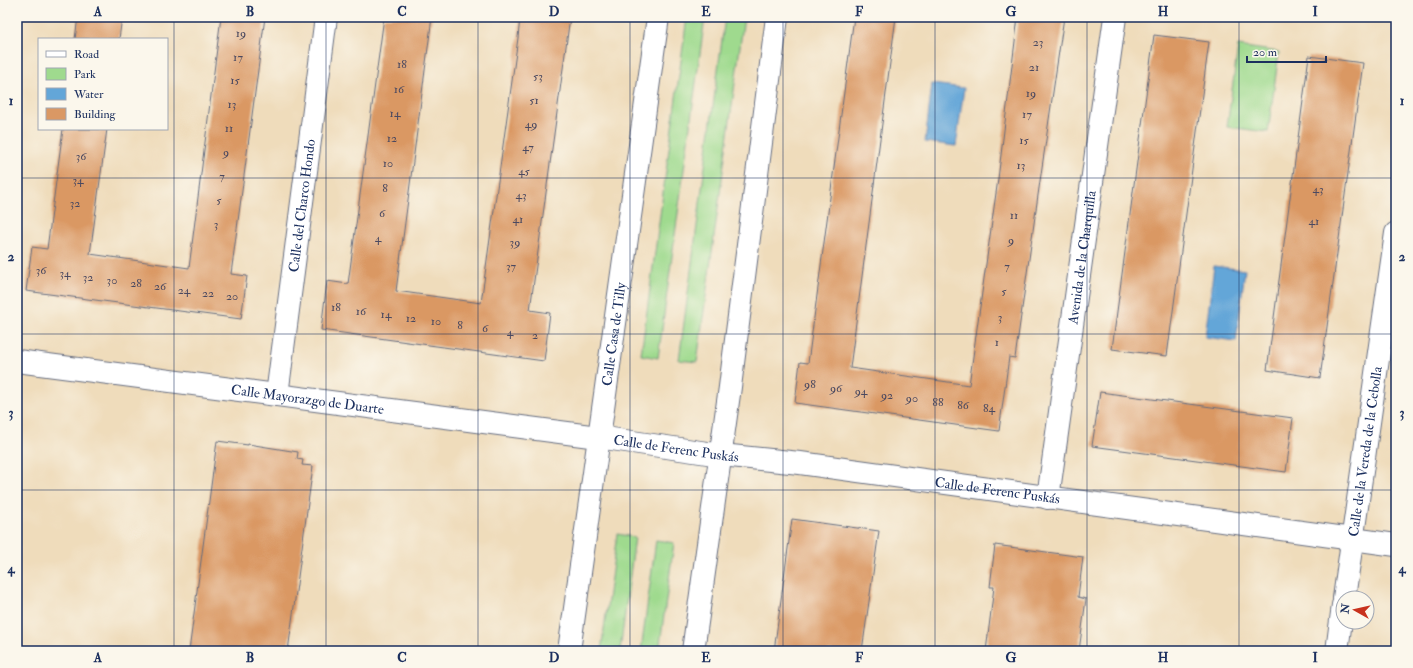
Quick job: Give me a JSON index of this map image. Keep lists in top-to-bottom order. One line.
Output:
{"streets":{"street":["Calle del Charco Hondo","Avenida de la Charquilla","Calle Casa de Tilly","Calle Mayorazgo de Duarte","Calle de Ferenc Puskás","Calle de la Vereda de la Cebolla"]},"crossings":[["Calle del Charco Hondo","Calle Mayorazgo de Duarte"],["Avenida de la Charquilla","Calle de Ferenc Puskás"],["Calle Casa de Tilly","Calle Mayorazgo de Duarte"],["Calle Casa de Tilly","Calle de Ferenc Puskás"],["Calle Mayorazgo de Duarte","Calle de Ferenc Puskás"],["Calle de Ferenc Puskás","Calle de la Vereda de la Cebolla"]],"house_numbers":["19","23","17","18","21","53","15","16","19","51","13","14","17","49","11","12","15","47","9","36","10","13","45","7","34","8","43","43","5","32","6","11","41","41","3","4","9","39","37","7","36","34","32","30","28","26","24","5","22","20","18","16","14","3","12","10","8","6","4","2","1","98","96","94","92","90","88","86","84"],"legend":["Road","Park","Water","Building"],"scale_bar":"20 m","north":"left","grid":{"columns":["A","B","C","D","E","F","G","H","I"],"rows":["1","2","3","4"]}}
